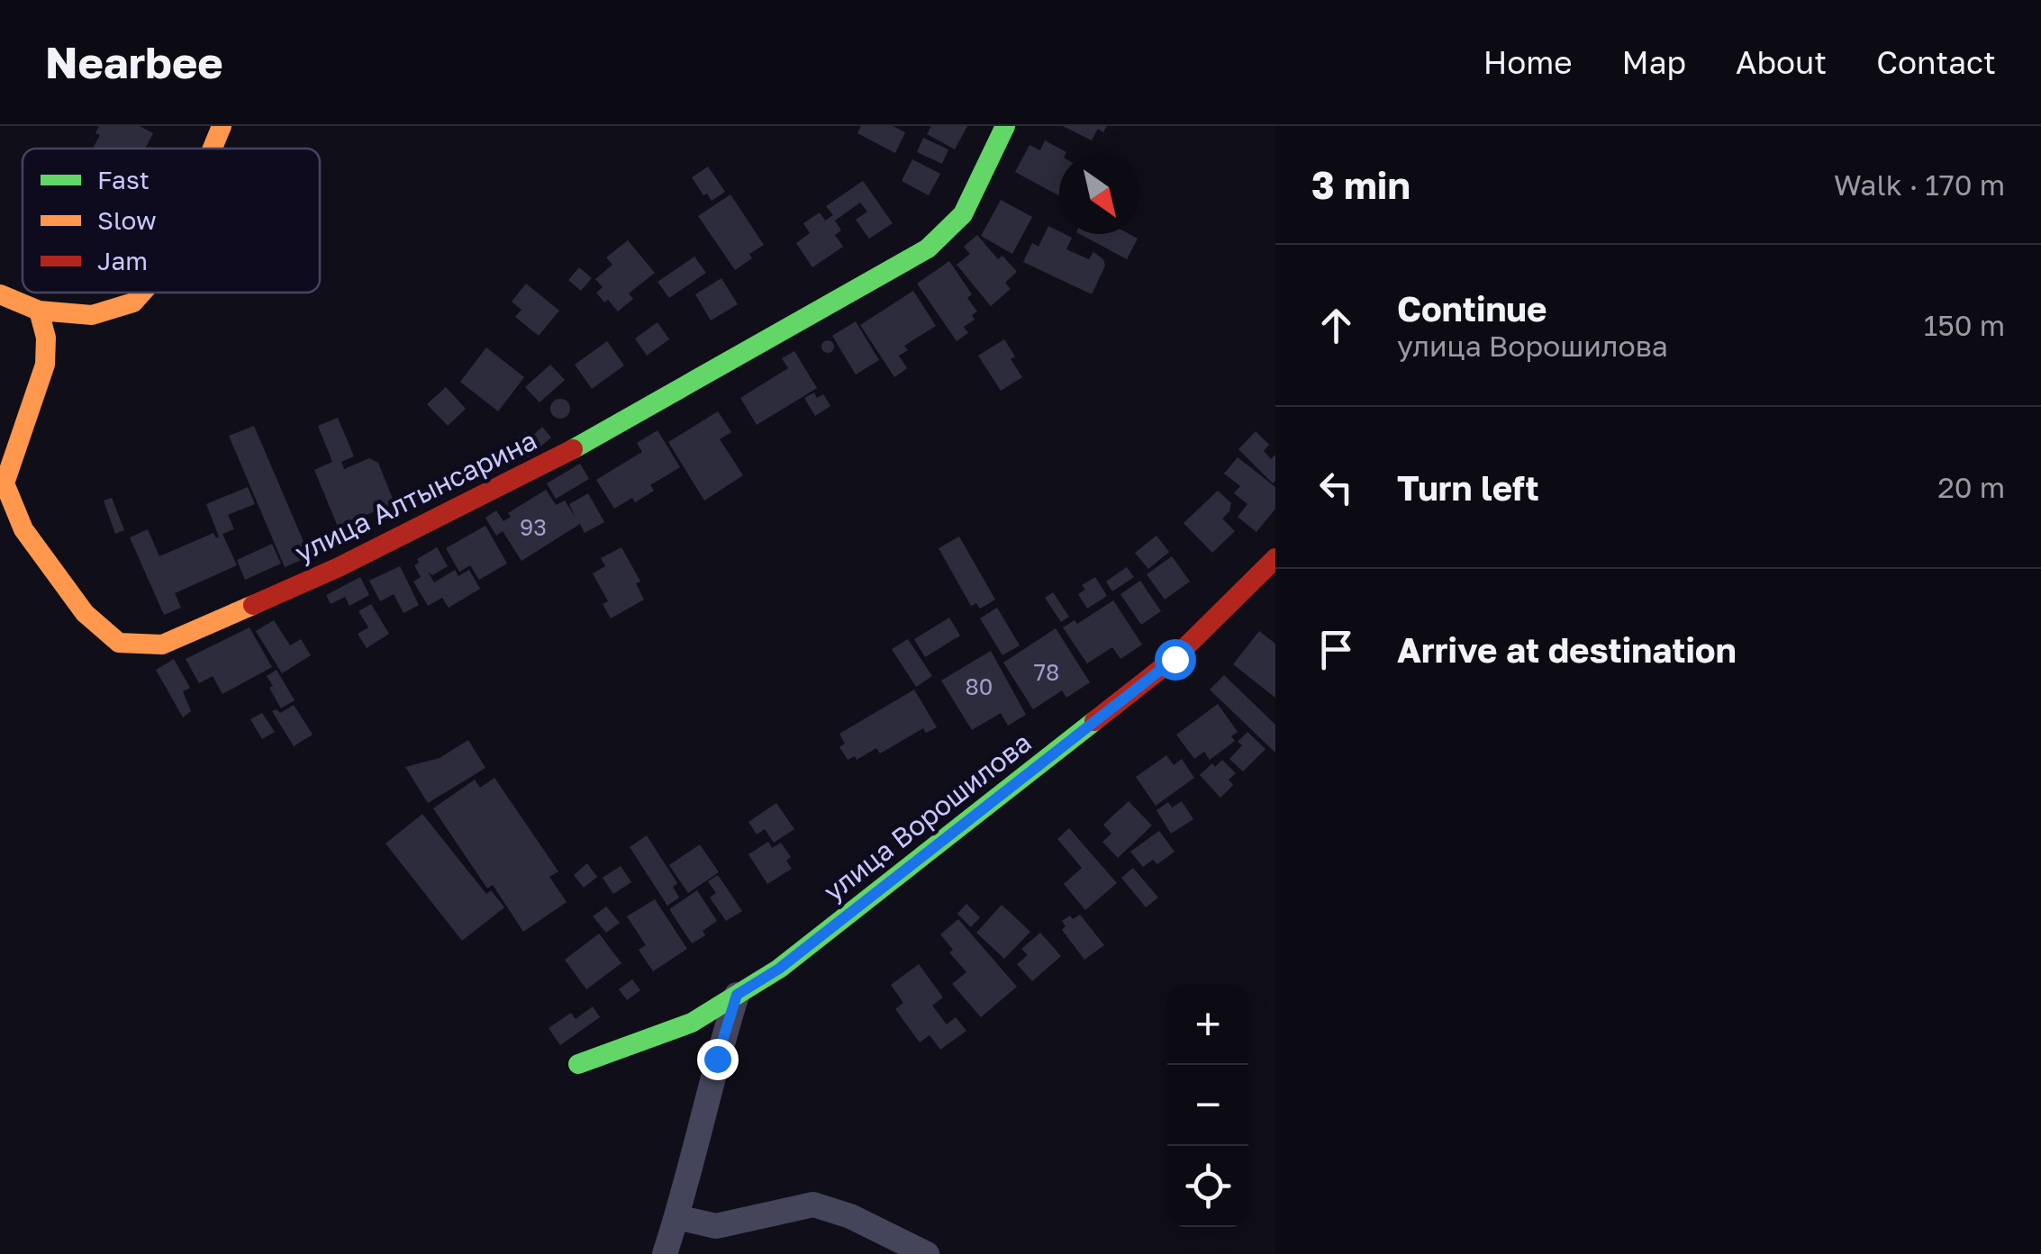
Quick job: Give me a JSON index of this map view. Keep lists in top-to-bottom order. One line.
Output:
{"streets":{"street":["улица Алтынсарина","улица Ворошилова"]},"house_numbers":["93","78","80"],"legend":["Fast","Slow","Jam"],"north":"bottom right","page":{"header":"Nearbee","nav":["Home","Map","About","Contact"],"heading":["3 min","Walk · 170 m"],"list":[["Continue","улица Ворошилова","150 m"],["Turn left","20 m"],"Arrive at destination"],"map_buttons":["+","−"]}}
